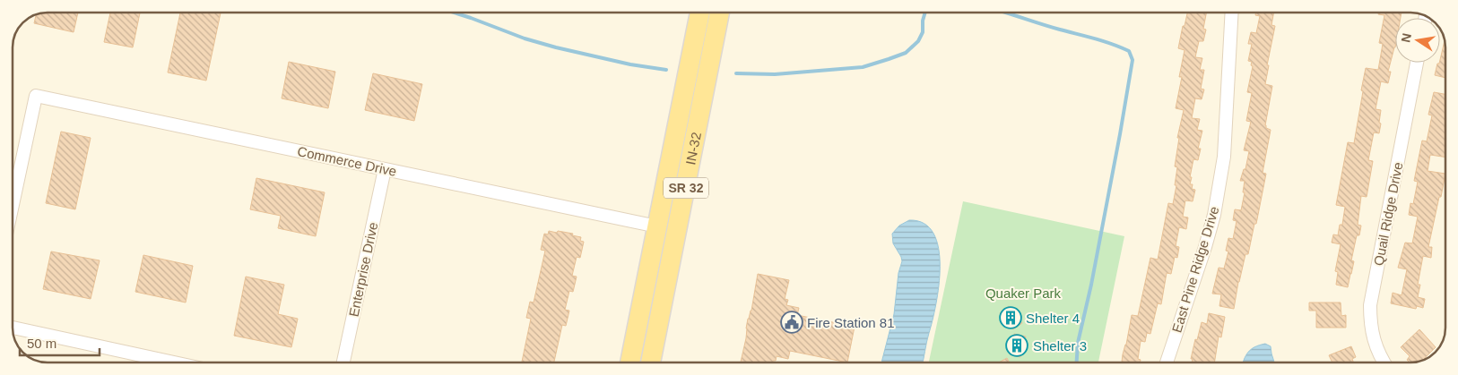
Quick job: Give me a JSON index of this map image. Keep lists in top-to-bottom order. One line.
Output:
{"streets":{"main road":["IN-32","SR 32"],"street":["Commerce Drive","Quail Ridge Drive","Enterprise Drive","East Pine Ridge Drive"]},"crossings":[["IN-32","Commerce Drive"],["Commerce Drive","Enterprise Drive"]],"parks":["Quaker Park"],"places":{"building":["Shelter 4","Shelter 3"],"public building":["Fire Station 81"]},"scale_bar":"50 m","north":"left"}
